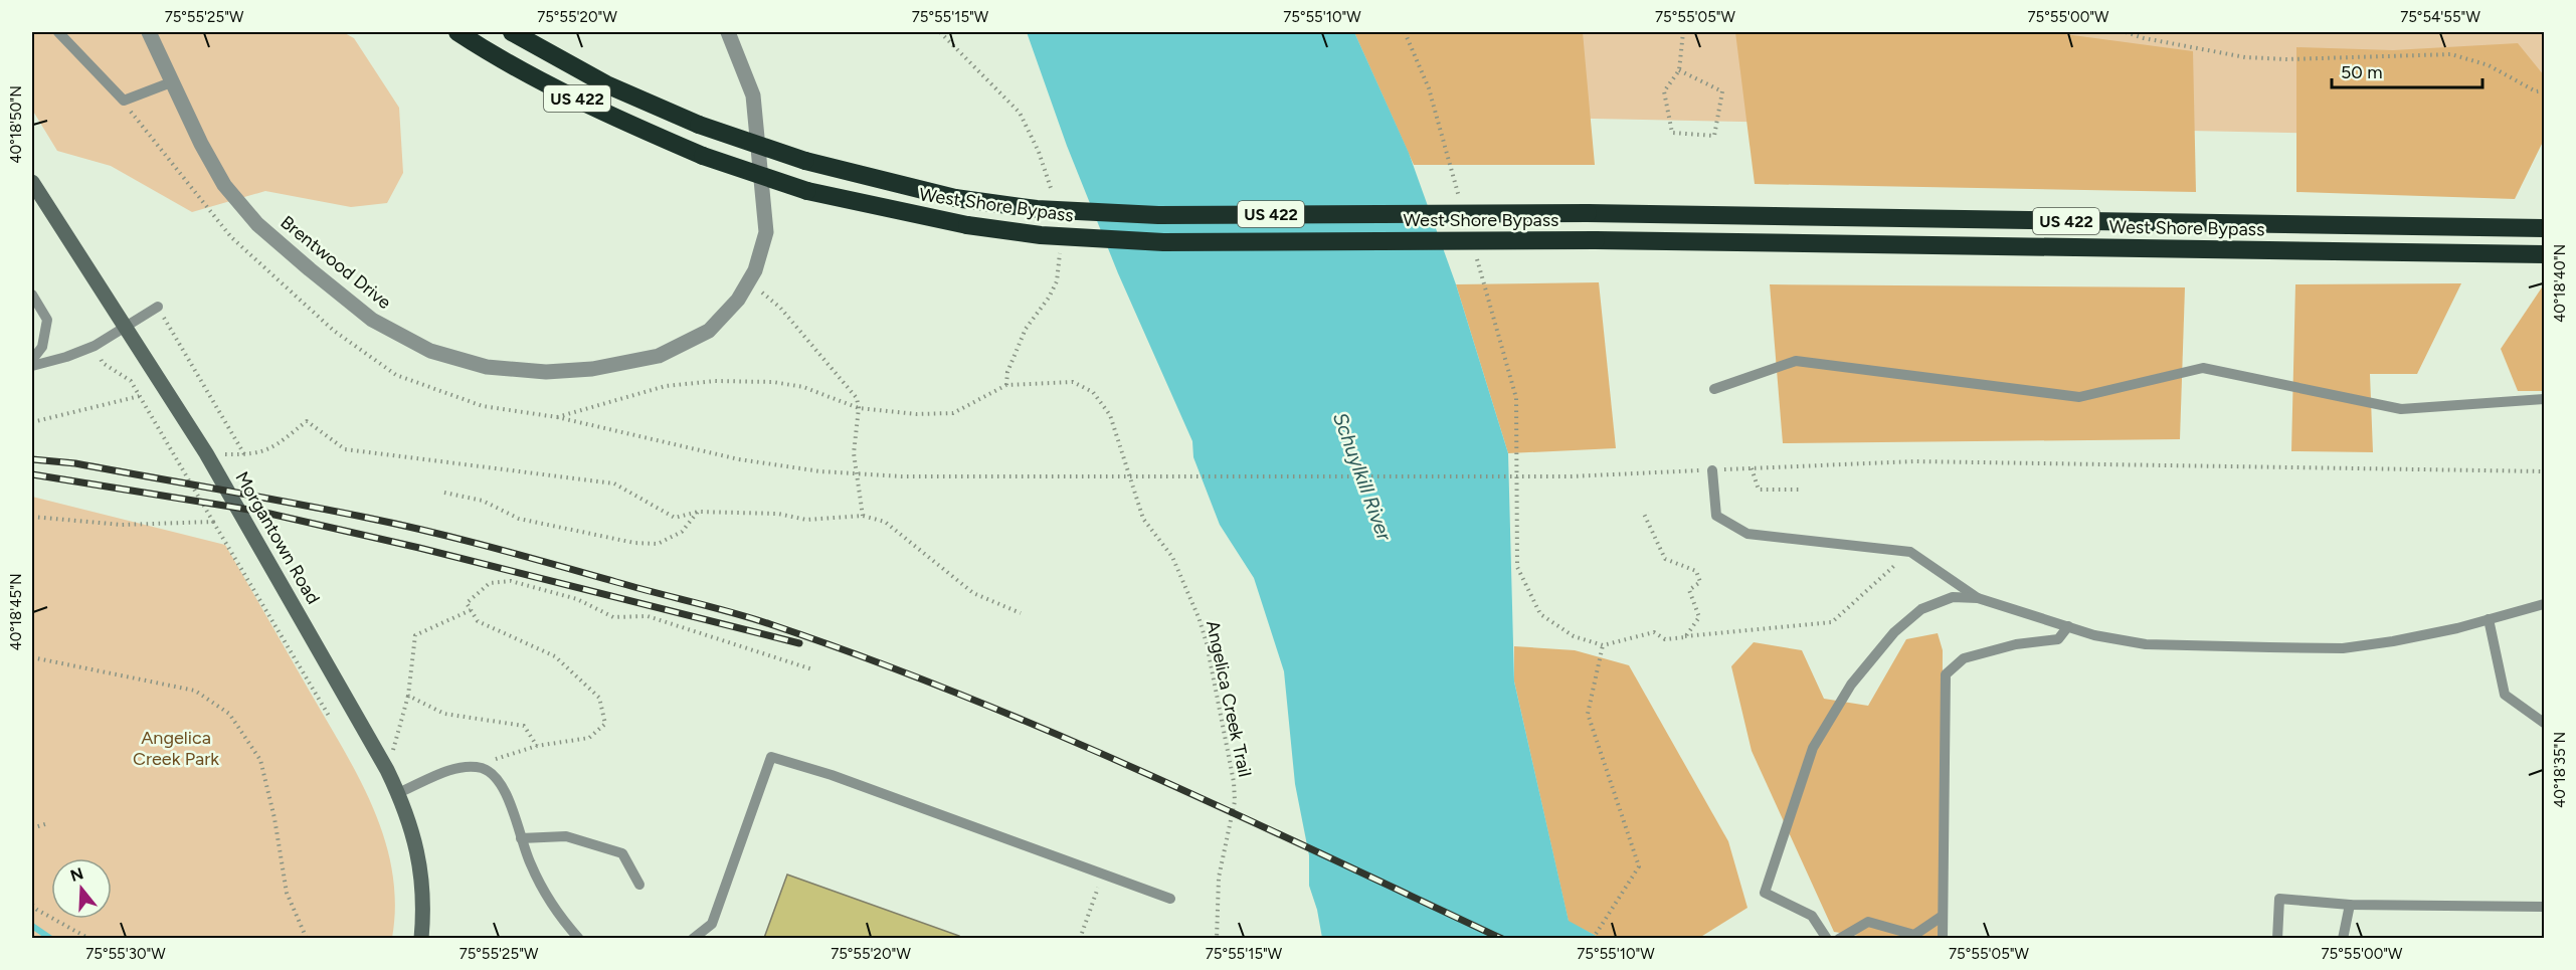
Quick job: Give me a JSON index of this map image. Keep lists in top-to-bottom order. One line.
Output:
{"streets":{"highway":["US 422","West Shore Bypass"],"main road":["Morgantown Road"],"street":["Brentwood Drive"],"path":["Angelica Creek Trail"]},"water":["Schuylkill River"],"parks":["Angelica Creek Park"],"scale_bar":"50 m","north":"top","coordinates":["75°55'25\"W","75°55'20\"W","75°55'15\"W","75°55'10\"W","75°55'05\"W","75°55'00\"W","75°54'55\"W","40°18'50\"N","40°18'40\"N","40°18'45\"N","40°18'35\"N","75°55'30\"W"]}
